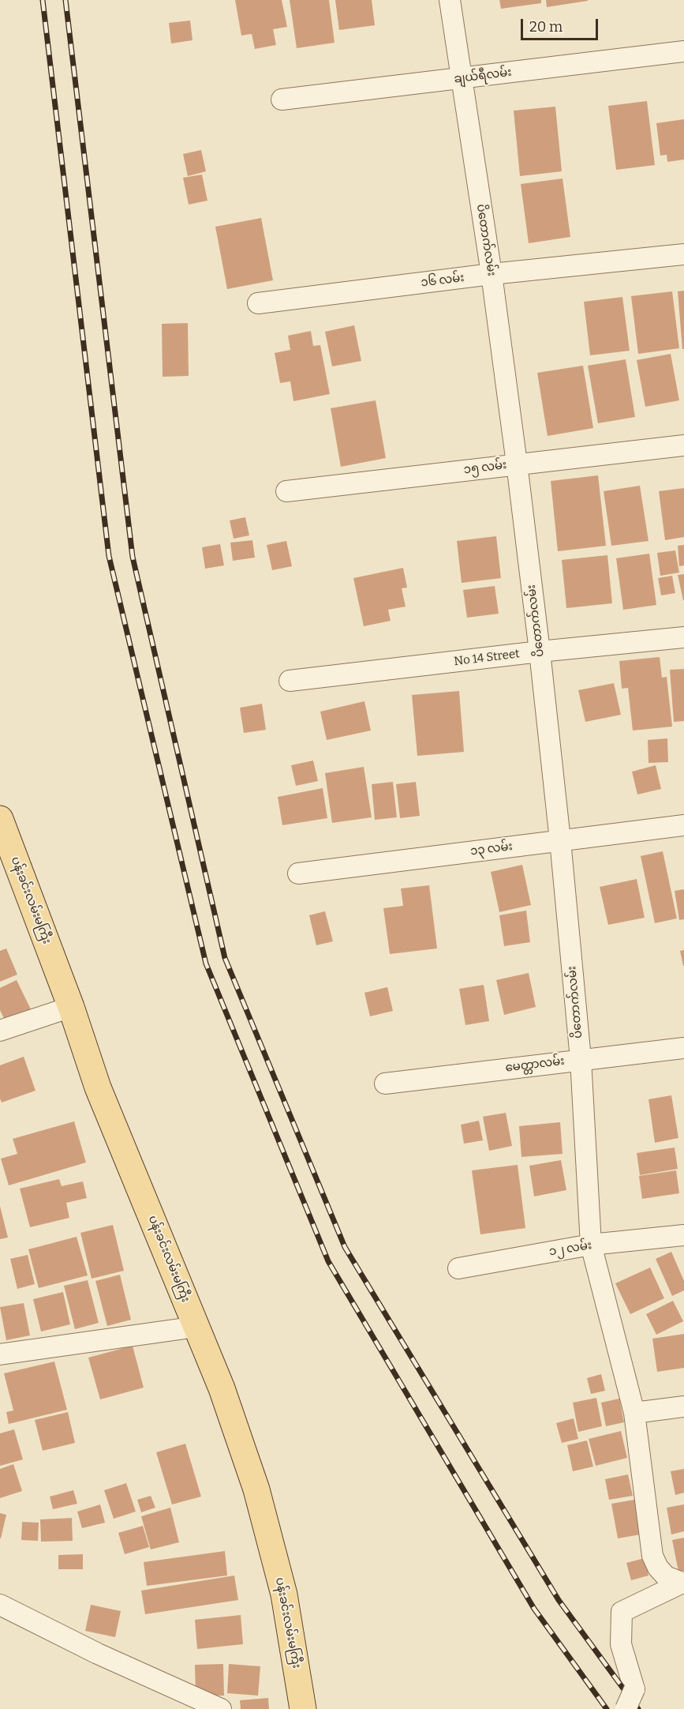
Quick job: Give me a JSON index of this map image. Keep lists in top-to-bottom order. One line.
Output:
{"streets":{"main road":["ပန်းခင်းလမ်းမကြီး"],"street":["ချယ်ရီလမ်း","ပိတောက်လမ်း","၁၆ လမ်း","၁၅ လမ်း","No 14 Street","၁၃ လမ်း","မေတ္တာလမ်း","၁၂ လမ်း"]},"crossings":[["ချယ်ရီလမ်း","ပိတောက်လမ်း"],["ပိတောက်လမ်း","၁၆ လမ်း"],["ပိတောက်လမ်း","၁၅ လမ်း"],["ပိတောက်လမ်း","No 14 Street"],["ပိတောက်လမ်း","၁၃ လမ်း"],["ပိတောက်လမ်း","မေတ္တာလမ်း"],["ပိတောက်လမ်း","၁၂ လမ်း"]],"scale_bar":"20 m"}
